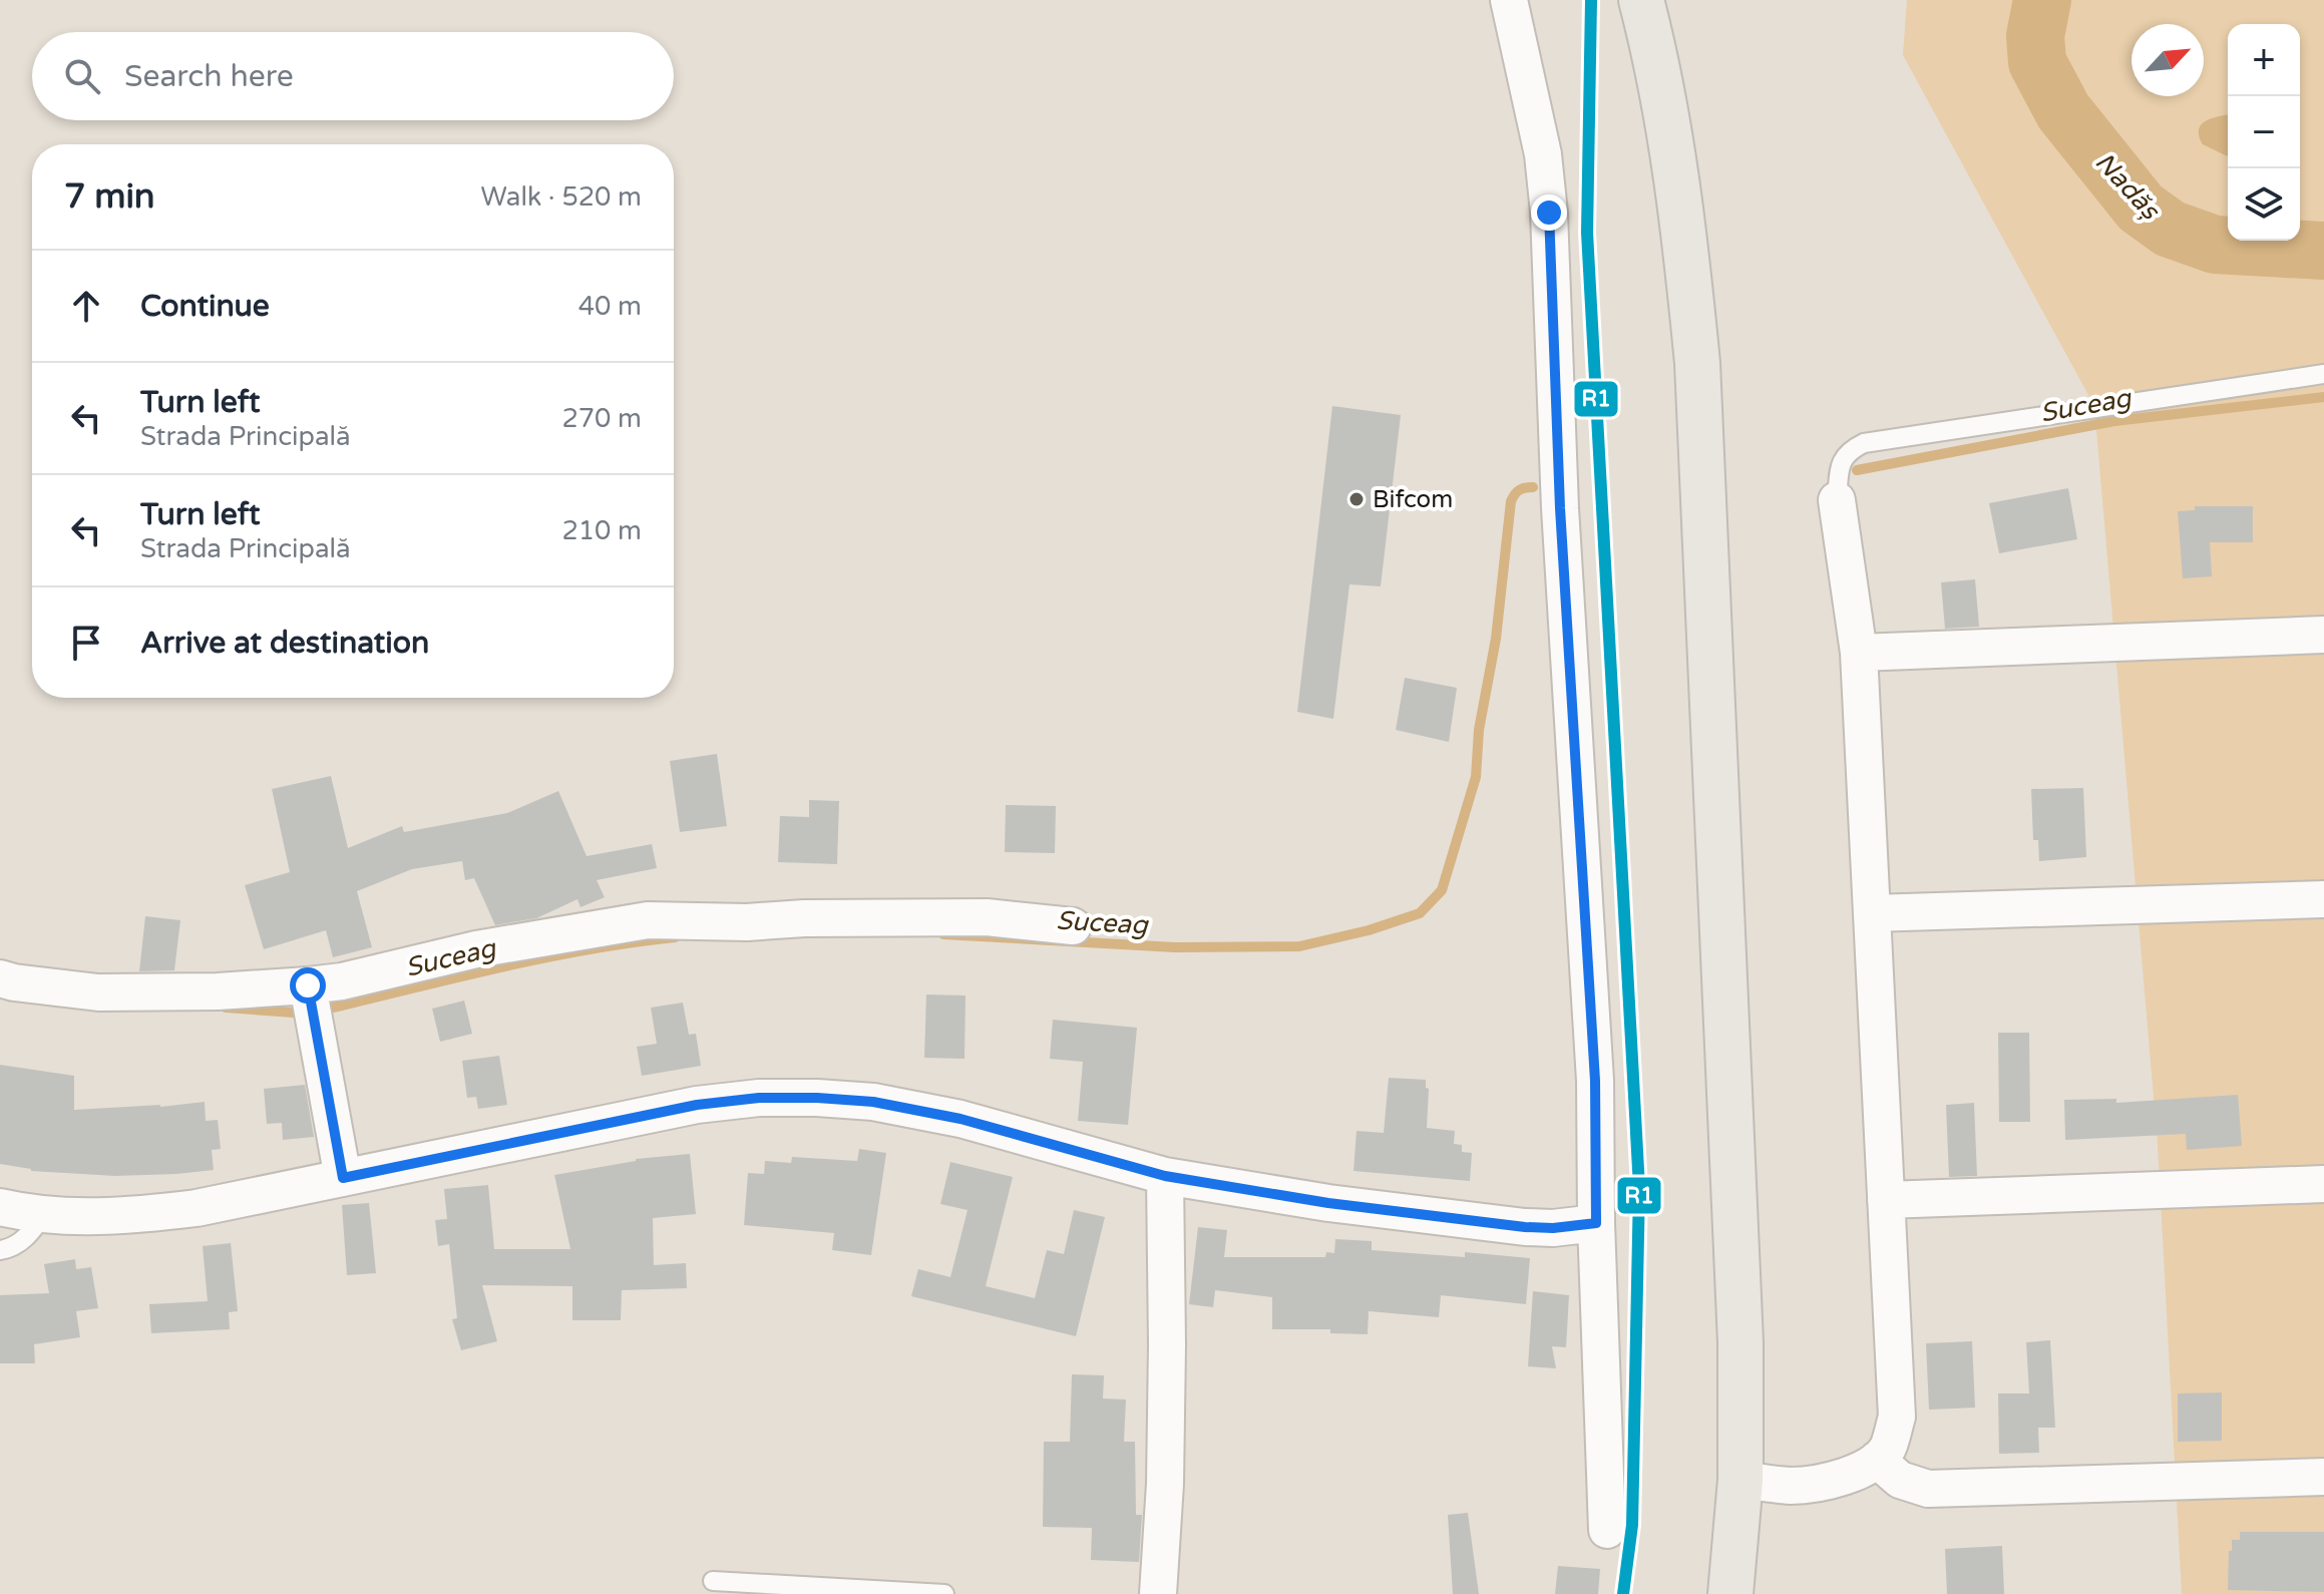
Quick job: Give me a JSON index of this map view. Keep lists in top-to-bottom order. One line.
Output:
{"water":["Nadăș","Suceag"],"places":["Bifcom"],"lines":["transit line R1"],"north":"top right","page":{"map_buttons":["+","−"],"search":"Search here","heading":["7 min","Walk · 520 m"],"list":[["Continue","40 m"],["Turn left","Strada Principală","270 m"],["Turn left","Strada Principală","210 m"],"Arrive at destination"]}}
